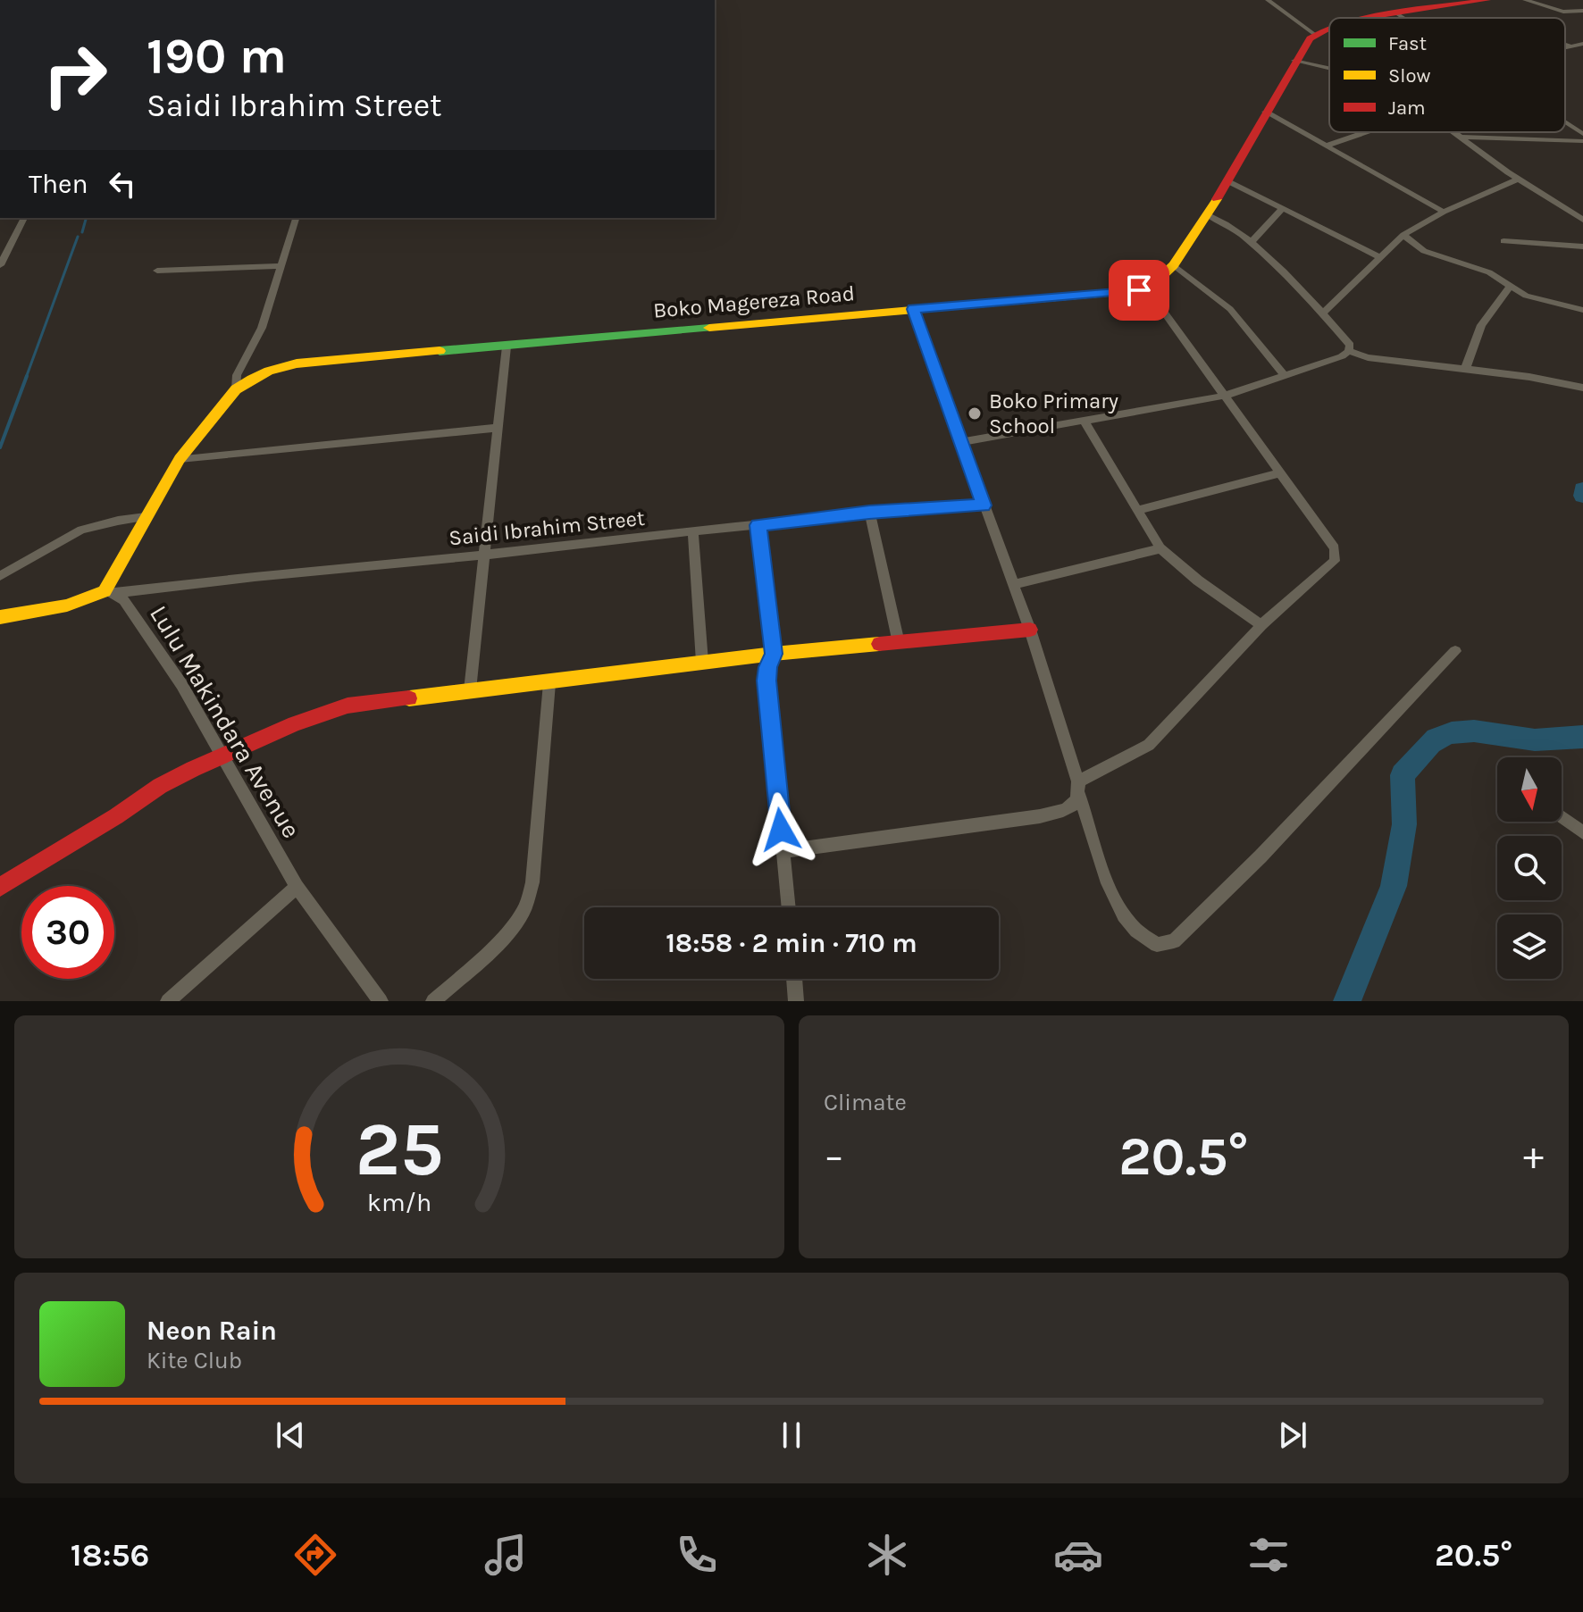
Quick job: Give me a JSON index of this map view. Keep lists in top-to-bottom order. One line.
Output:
{"streets":{"street":["Boko Magereza Road","Saidi Ibrahim Street","Lulu Makindara Avenue"]},"crossings":[["Boko Magereza Road","Saidi Ibrahim Street"],["Boko Magereza Road","Lulu Makindara Avenue"],["Saidi Ibrahim Street","Lulu Makindara Avenue"]],"places":["Boko Primary School"],"legend":["Fast","Slow","Jam"],"north":"bottom","page":{"turn":["190 m","Saidi Ibrahim Street"],"then":"Then","limit":"30","trip":"18:58 · 2 min · 710 m","tile":"Climate","heat":["−","20.5°","+"],"song":["Neon Rain","Kite Club"],"tabs":["18:56","20.5°"],"gauge":["25","km/h"]}}
